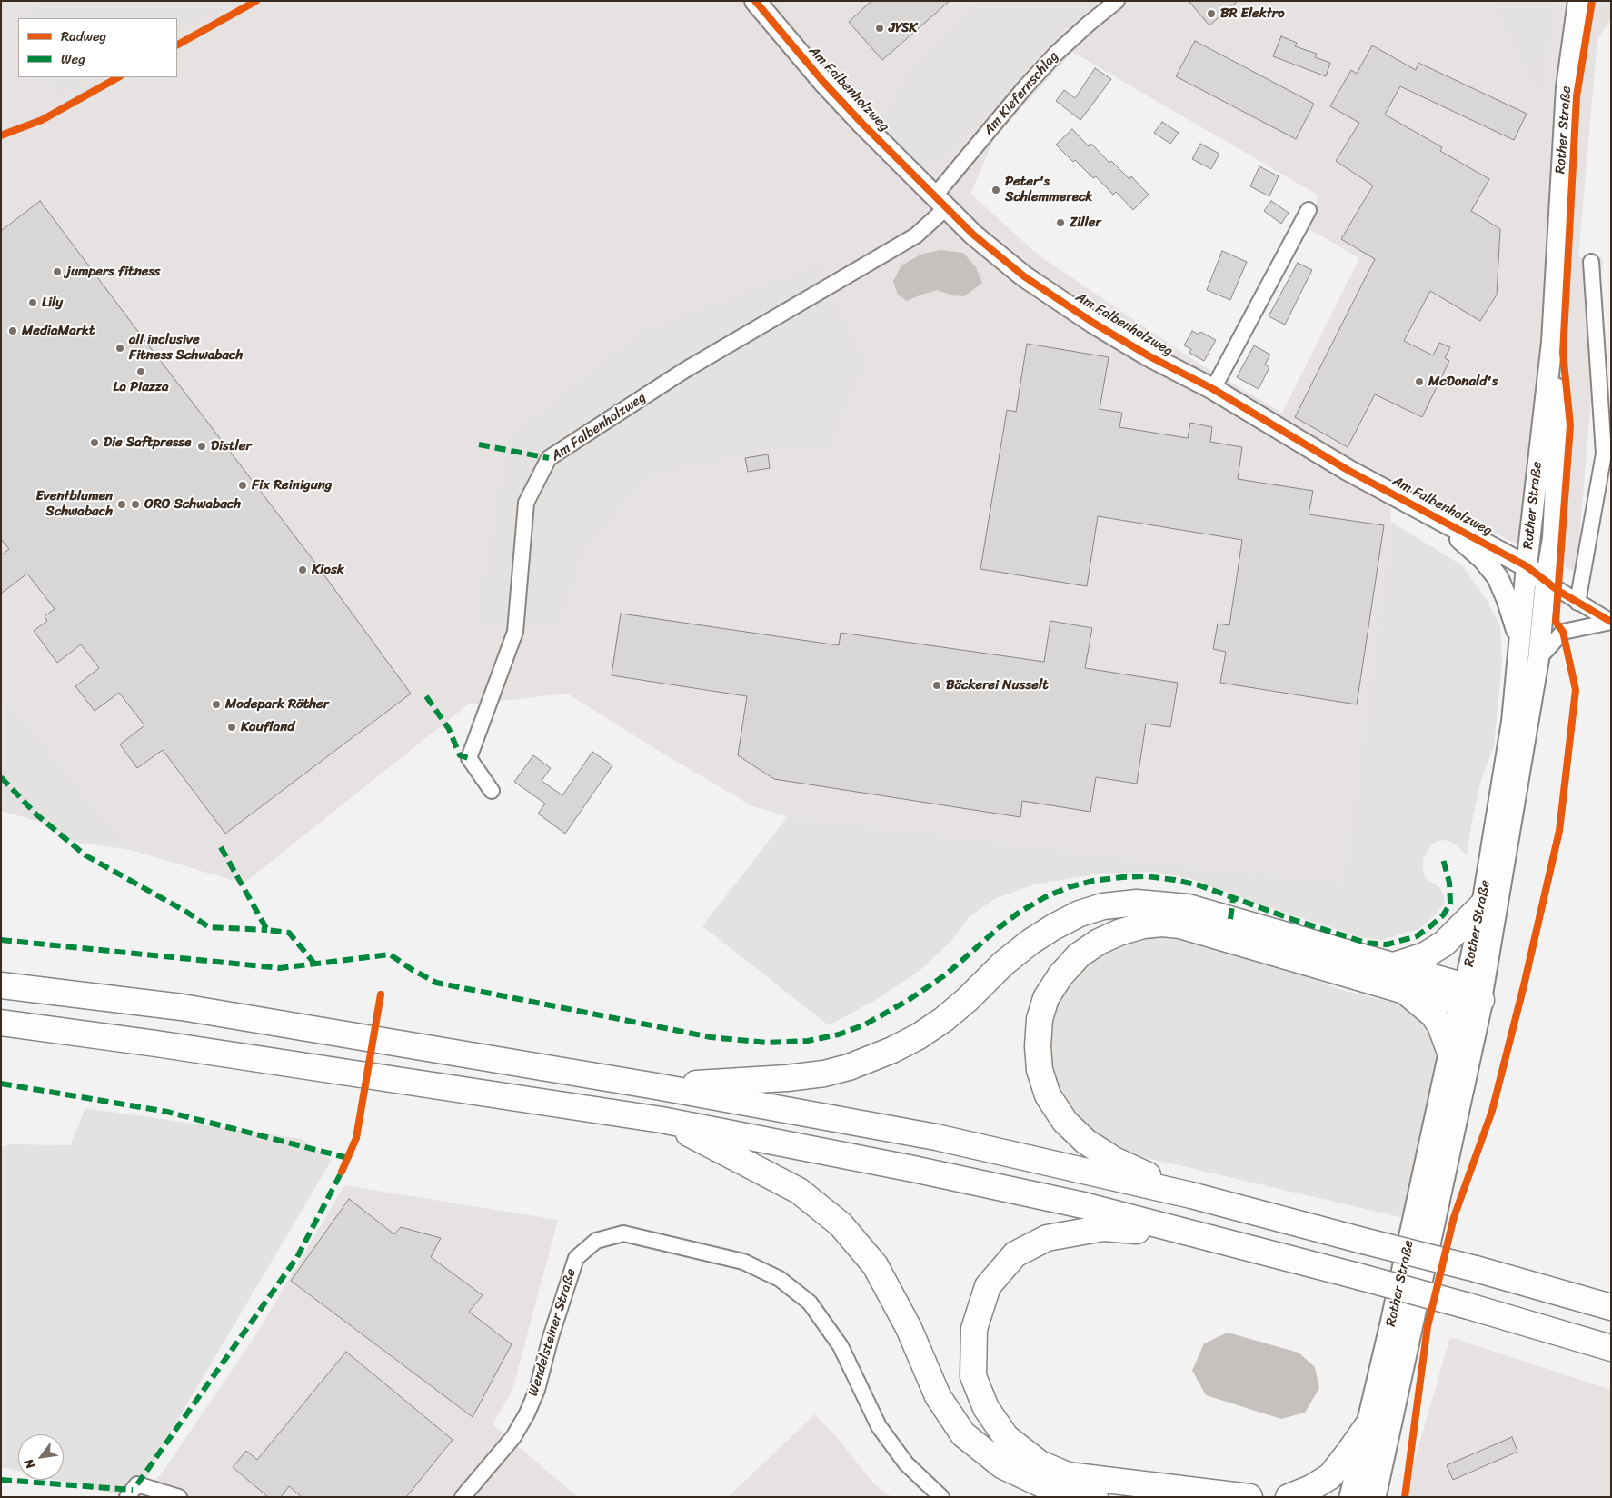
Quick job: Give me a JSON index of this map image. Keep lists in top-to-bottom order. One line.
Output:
{"streets":{"main road":["Am Falbenholzweg","Rother Straße"],"street":["Am Kiefernschlag","Wendelsteiner Straße"]},"crossings":[["Am Falbenholzweg","Am Kiefernschlag"],["Am Falbenholzweg","Rother Straße"]],"places":["BR Elektro","JYSK","Peter's Schlemmereck","Ziller","jumpers fitness","Lily","MediaMarkt","all inclusive Fitness Schwabach","La Piazza","McDonald's","Die Saftpresse","Distler","Fix Reinigung","Eventblumen Schwabach","ORO Schwabach","Kiosk","Bäckerei Nusselt","Modepark Röther","Kaufland"],"legend":["Radweg","Weg"],"north":"bottom left"}
